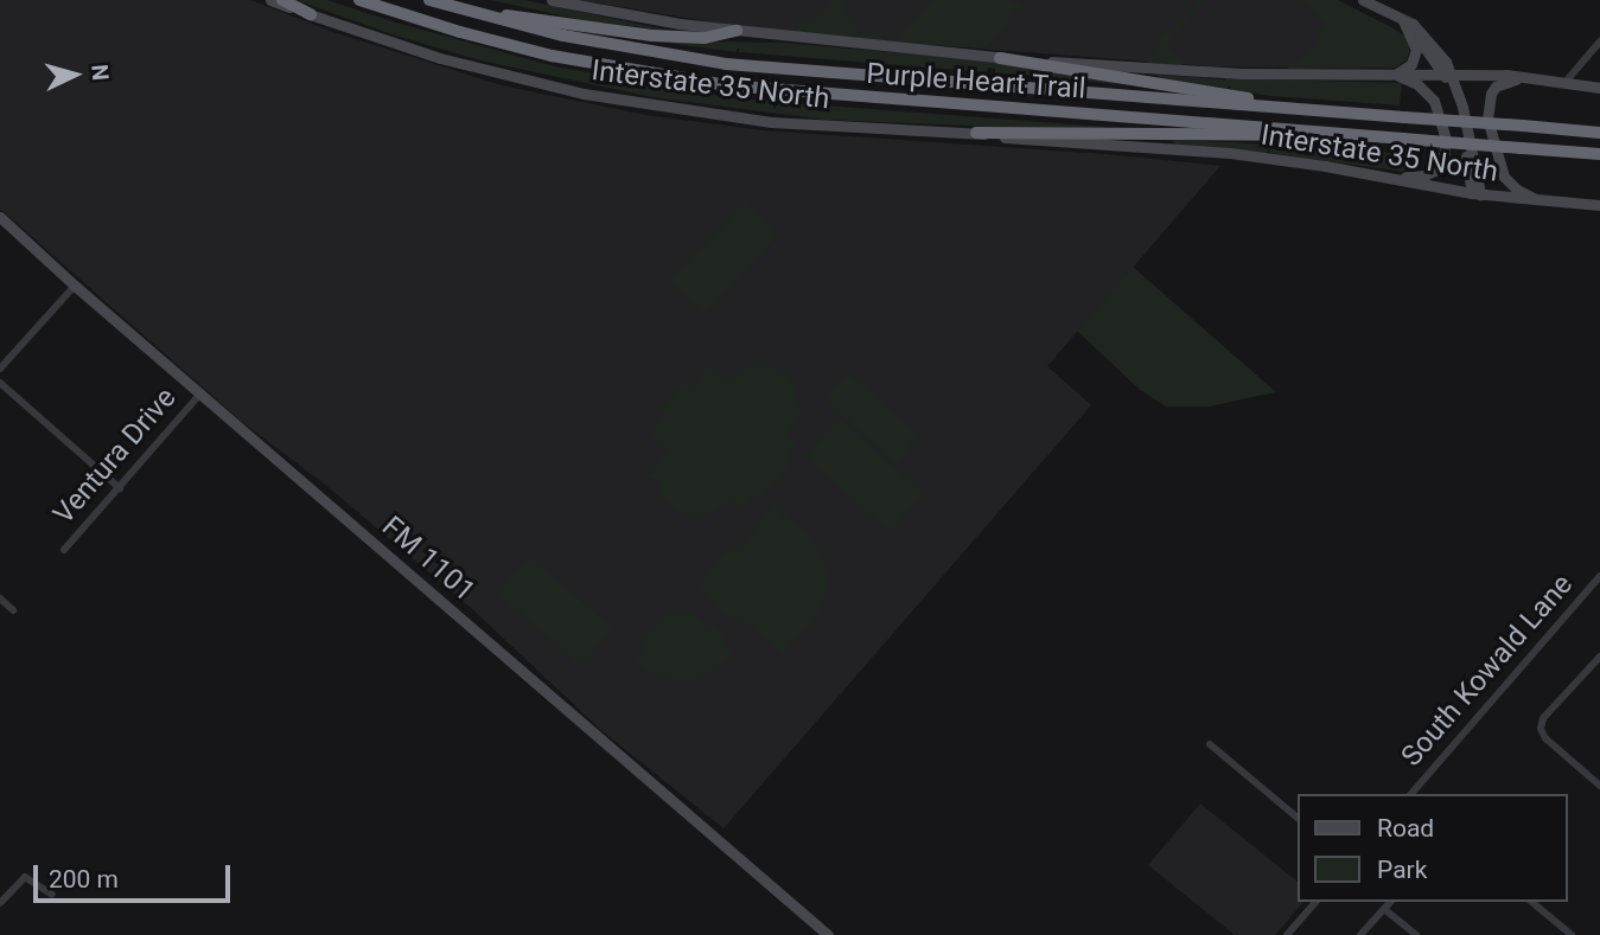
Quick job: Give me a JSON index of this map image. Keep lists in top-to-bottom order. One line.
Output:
{"streets":{"highway":["Purple Heart Trail"],"main road":["Interstate 35 North","FM 1101"],"street":["Ventura Drive","South Kowald Lane"]},"crossings":[["Ventura Drive","FM 1101"]],"legend":["Road","Park"],"scale_bar":"200 m","north":"right"}
